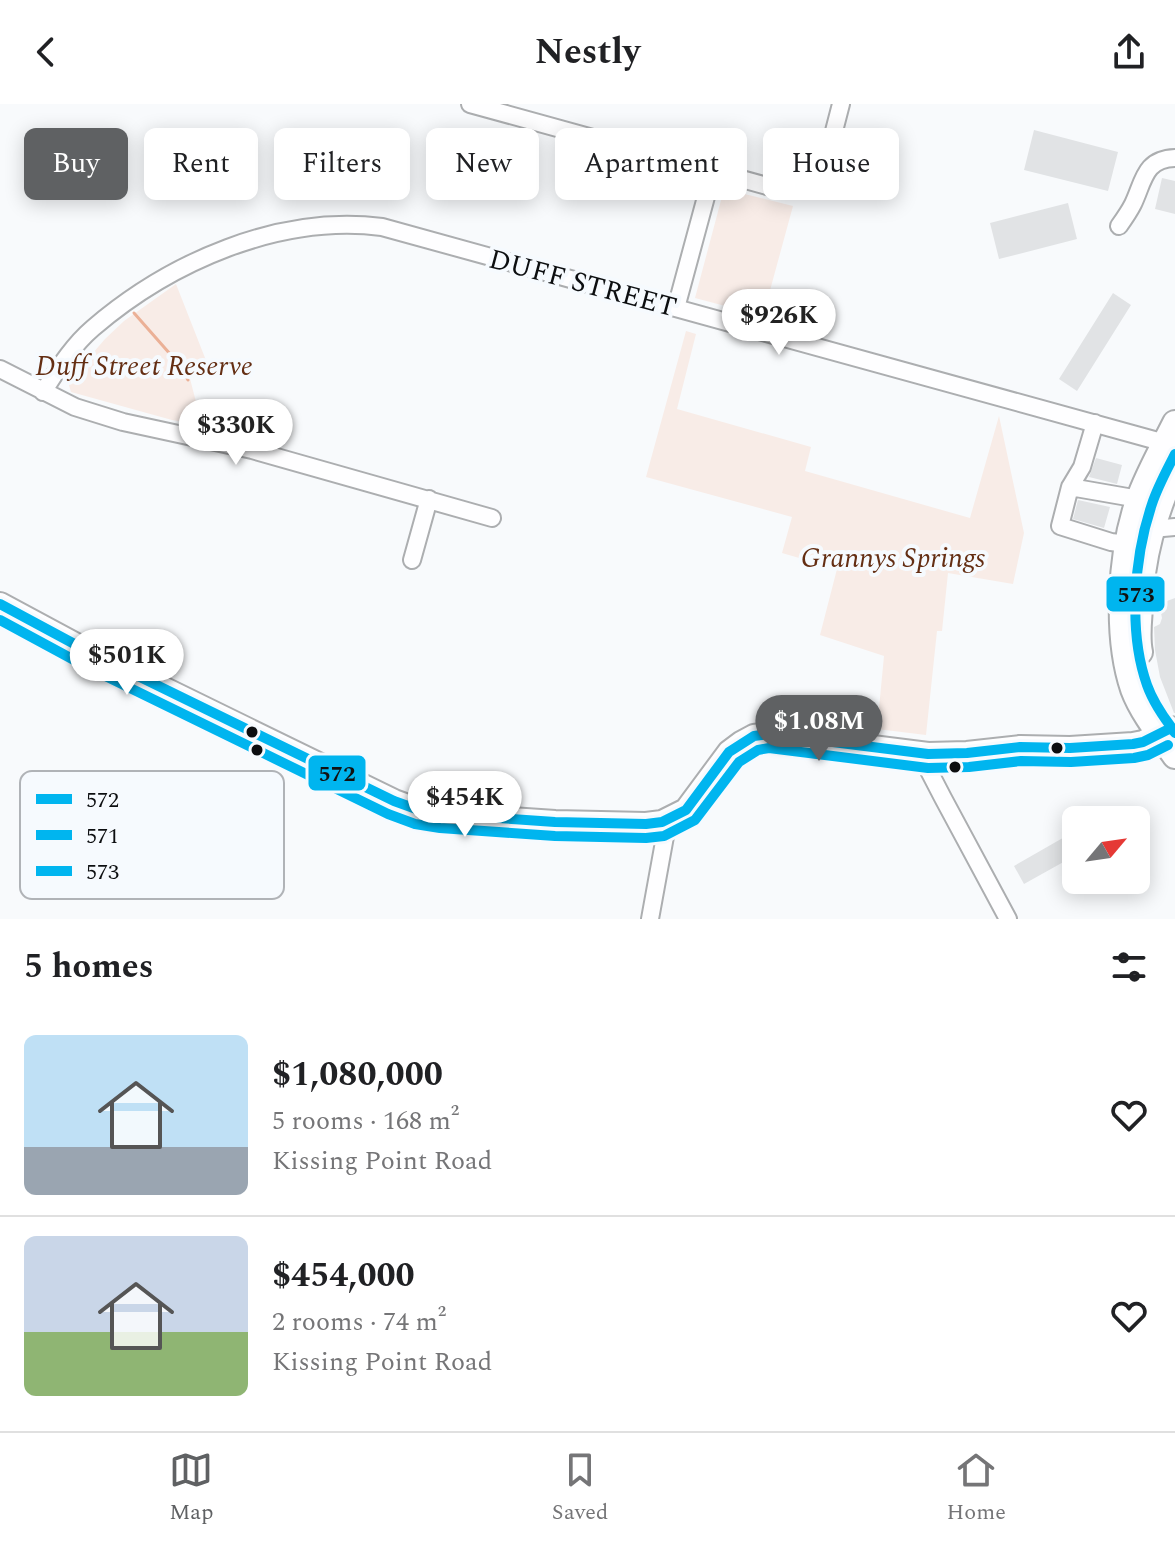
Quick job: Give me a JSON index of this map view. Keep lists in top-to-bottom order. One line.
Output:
{"streets":{"street":["DUFF STREET"]},"parks":["Duff Street Reserve","Grannys Springs"],"lines":["transit line 573","transit line 572","transit line 571"],"legend":["572","571","573"],"north":"top right","page":{"header":"Nestly","chip":["Buy","Rent","Filters","New","Apartment","House"],"price":["$926K","$330K","$501K","$1.08M","$454K"],"heading":"5 homes","list":[{"name":"$1,080,000","note":"5 rooms · 168 m² · Kissing Point Road"},{"name":"$454,000","note":"2 rooms · 74 m² · Kissing Point Road"}],"tabs":["Map","Saved","Home"]}}
